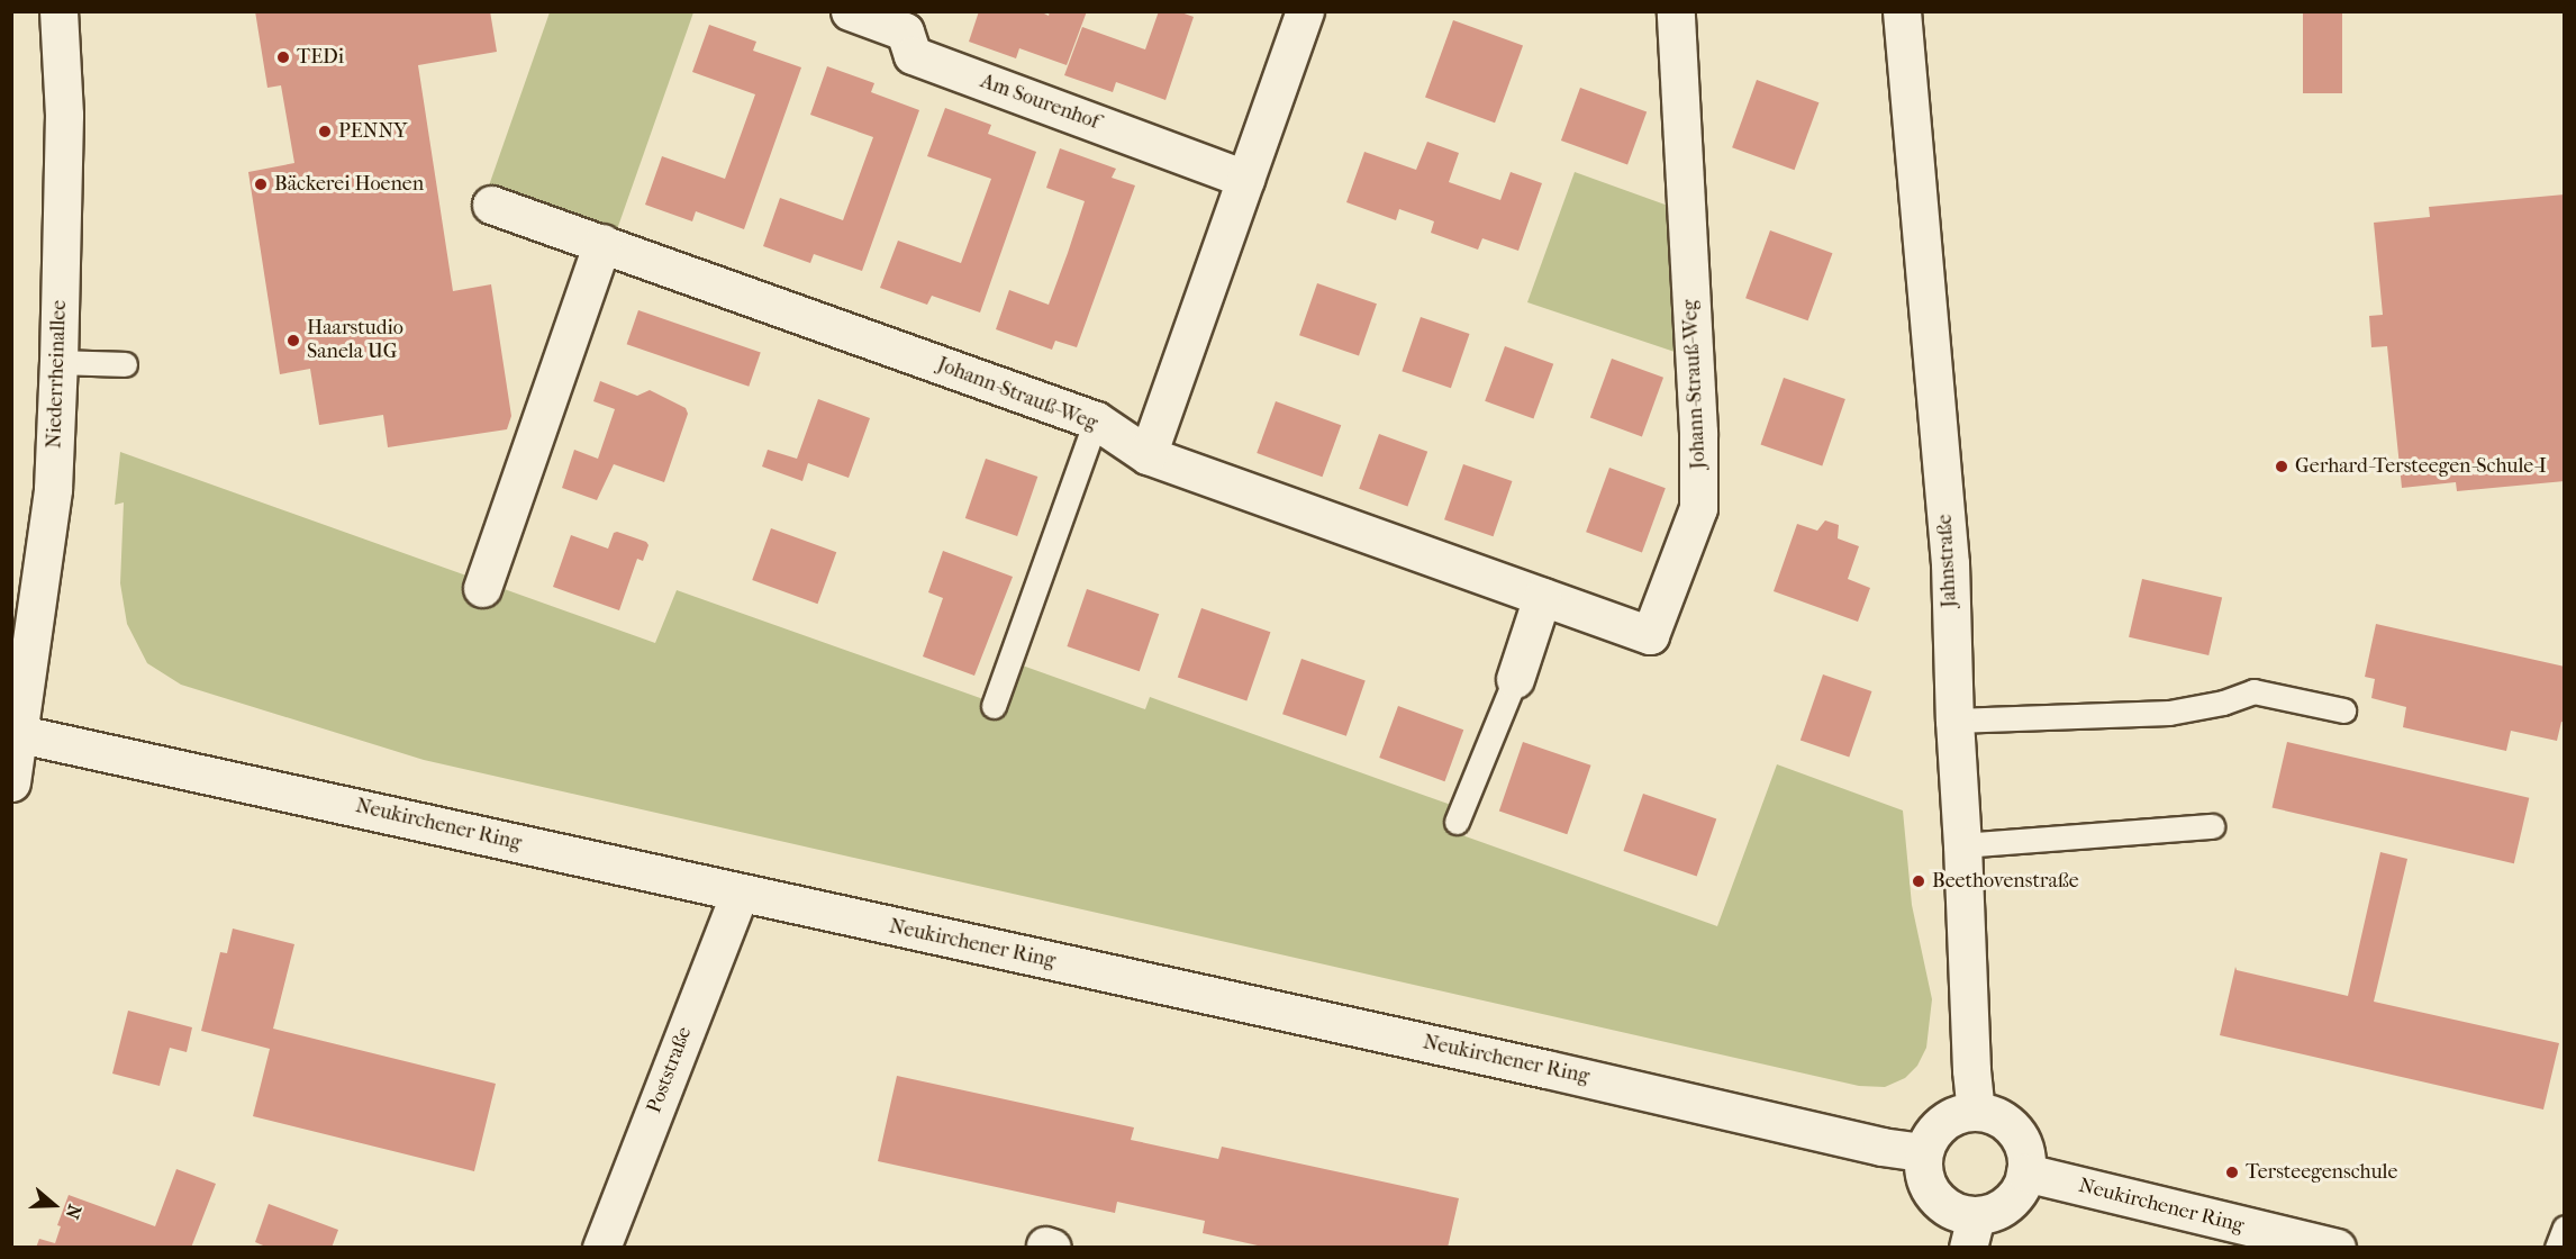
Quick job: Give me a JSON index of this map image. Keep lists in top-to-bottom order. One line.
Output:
{"streets":{"street":["Am Sourenhof","Niederrheinallee","Johann-Strauß-Weg","Jahnstraße","Neukirchener Ring","Poststraße"]},"crossings":[["Niederrheinallee","Neukirchener Ring"],["Jahnstraße","Neukirchener Ring"],["Neukirchener Ring","Poststraße"]],"places":["TEDi","PENNY","Bäckerei Hoenen","Haarstudio Sanela UG","Gerhard-Tersteegen-Schule-I","Beethovenstraße","Tersteegenschule"],"north":"right"}
